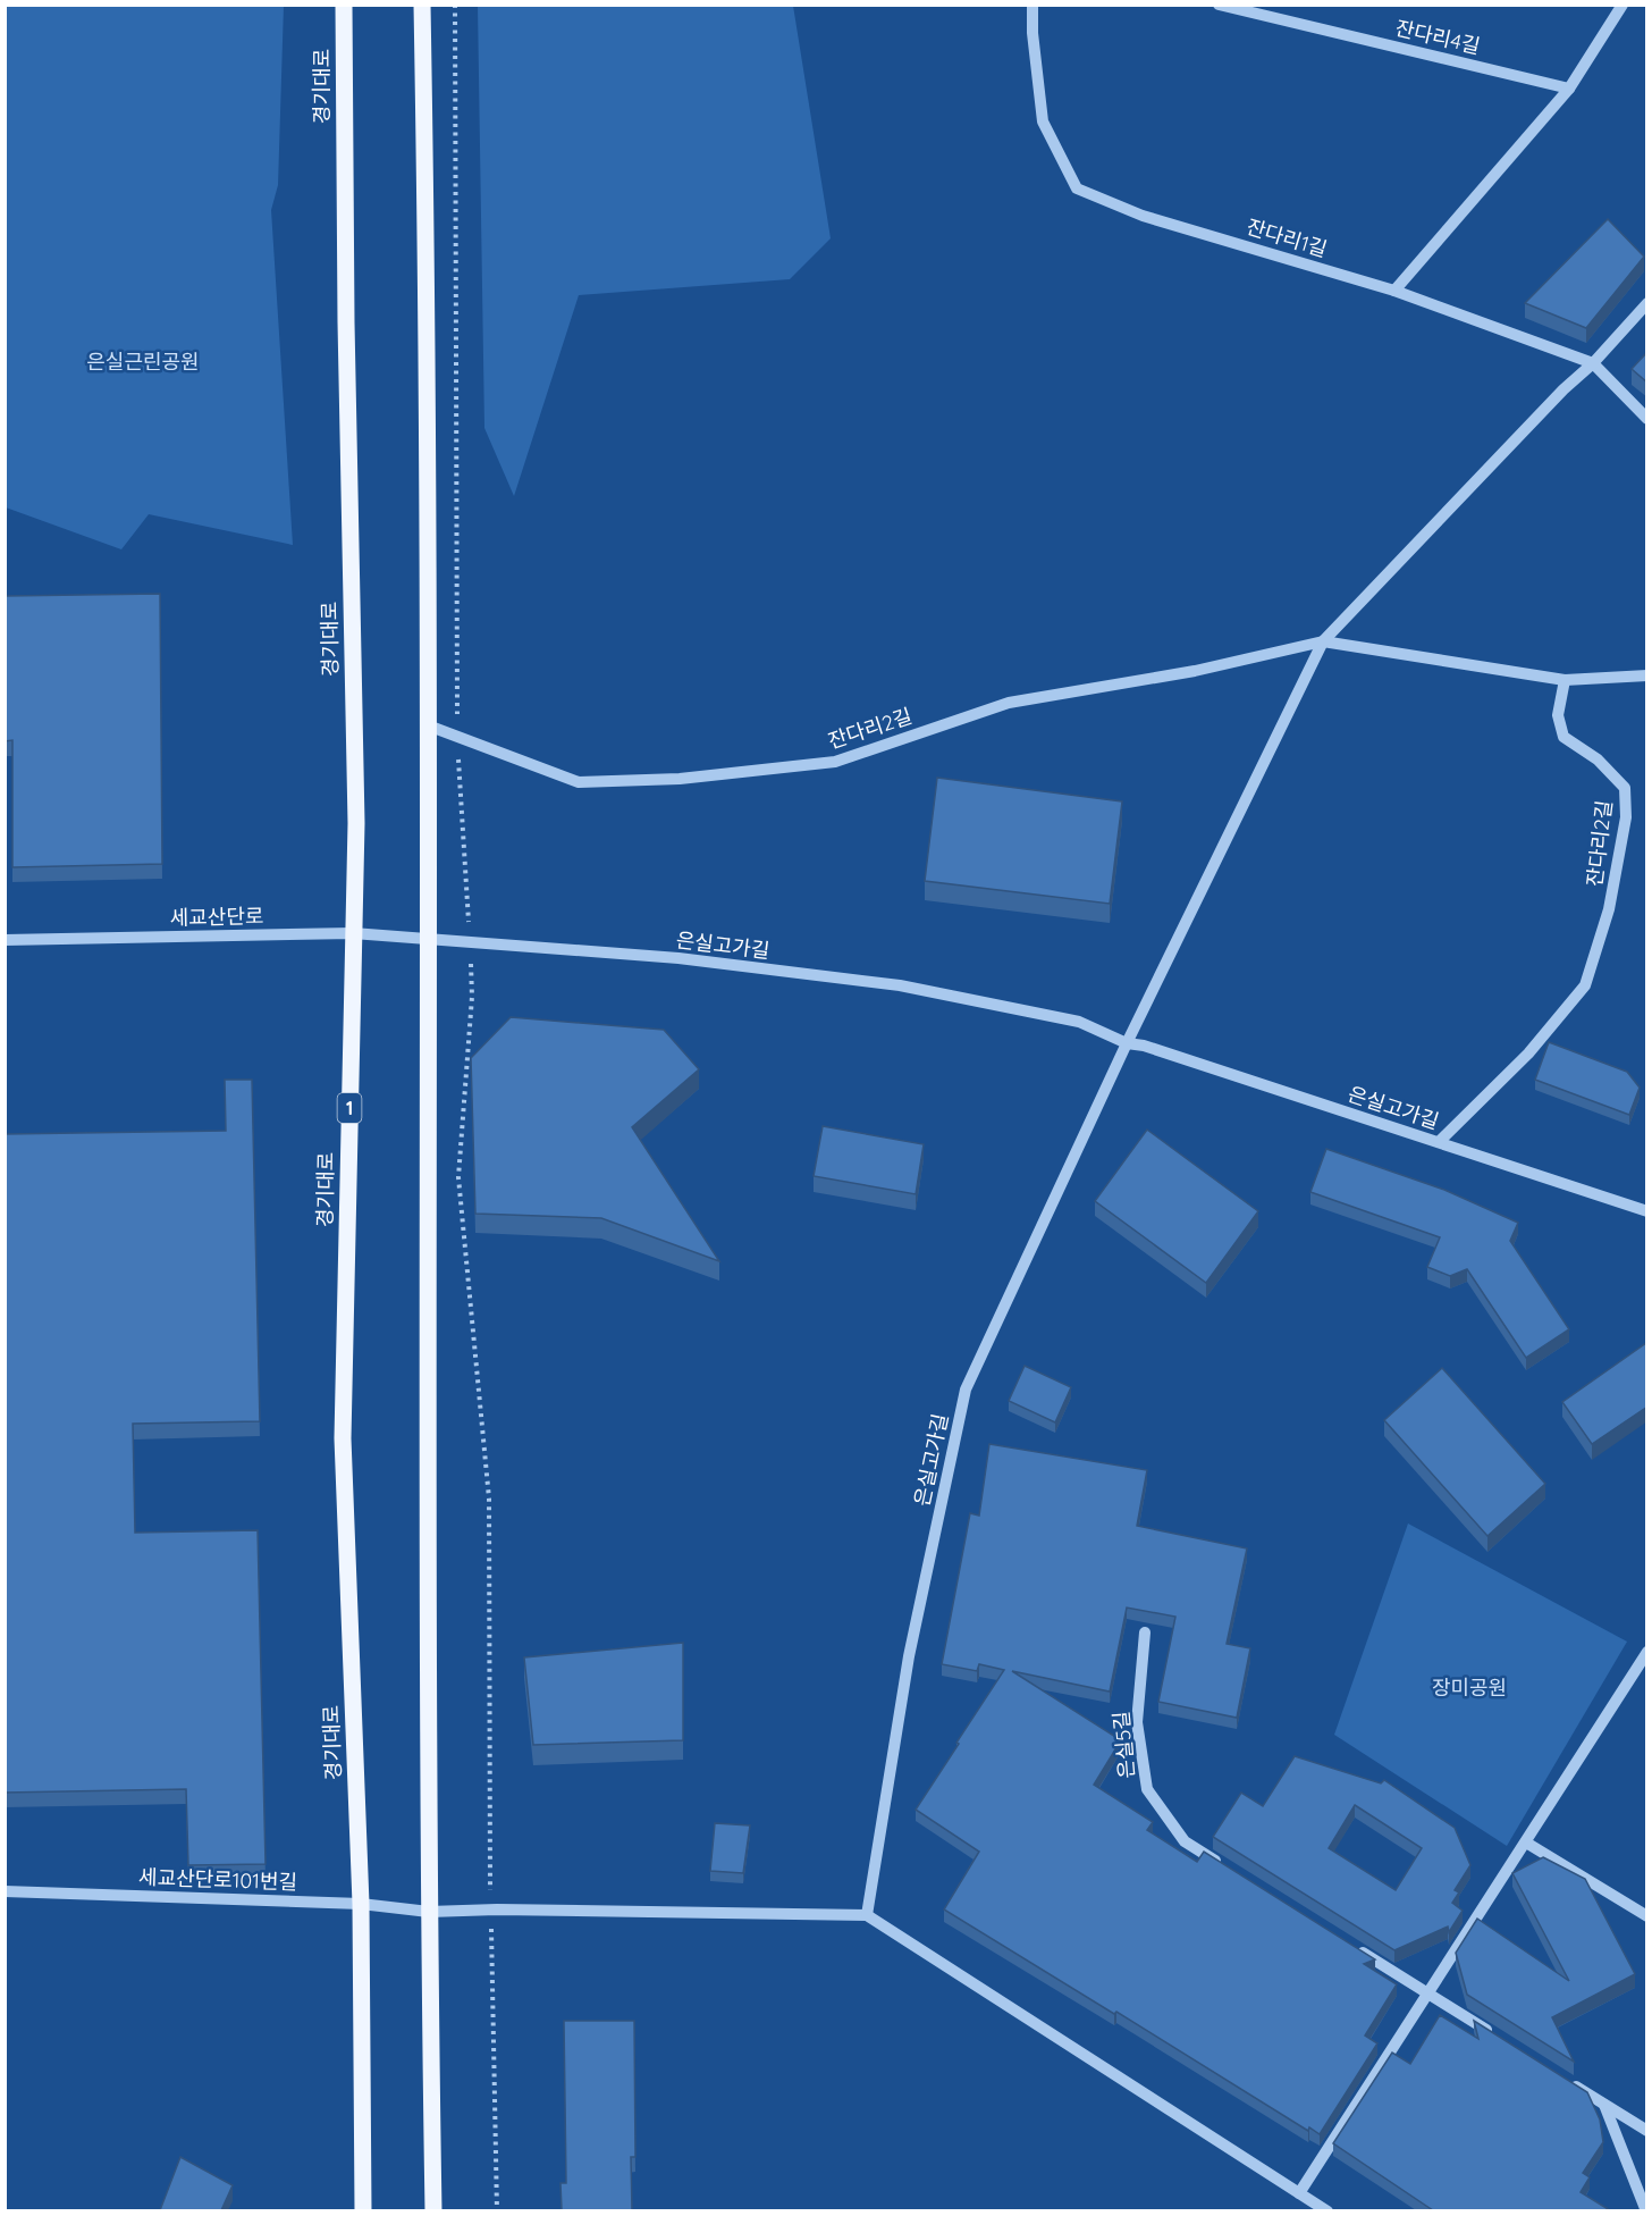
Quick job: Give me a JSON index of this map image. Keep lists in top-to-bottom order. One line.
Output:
{"streets":{"main road":["경기대로","1"],"street":["잔다리4길","잔다리1길","잔다리2길","세교산단로","은실고가길","은실5길","세교산단로101번길"]},"crossings":[["경기대로","세교산단로"],["경기대로","세교산단로101번길"],["잔다리2길","은실고가길"],["세교산단로","은실고가길"],["은실고가길","세교산단로101번길"]],"parks":["은실근린공원","장미공원"]}
